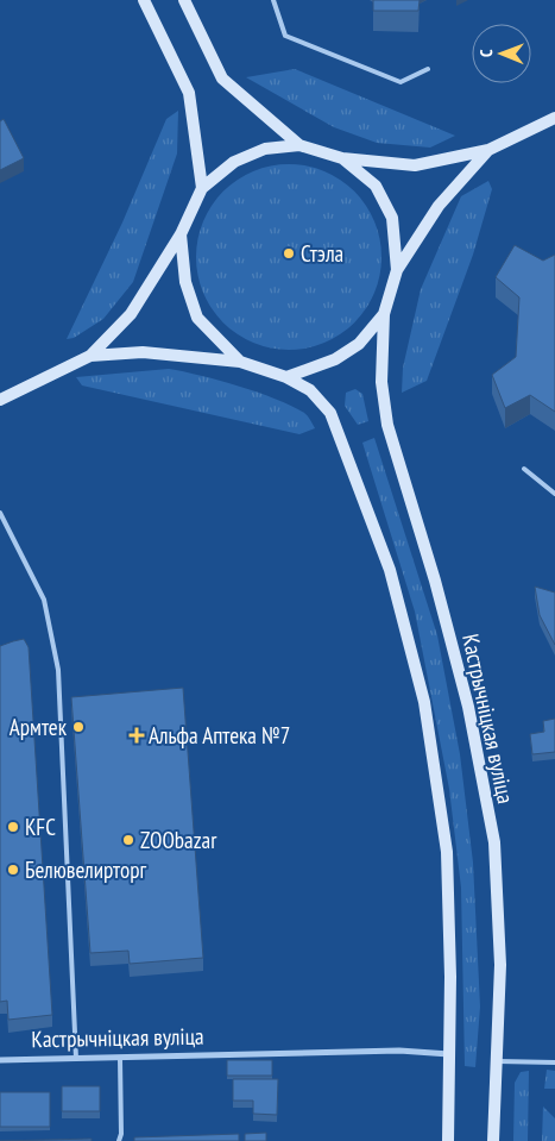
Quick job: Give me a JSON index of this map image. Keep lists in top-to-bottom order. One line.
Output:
{"streets":{"main road":["Кастрычніцкая вуліца"]},"places":{"other":["Стэла","Армтек","KFC","ZOObazar","Белювелирторг"],"health":["Альфа Аптека №7"]},"north":"left"}
